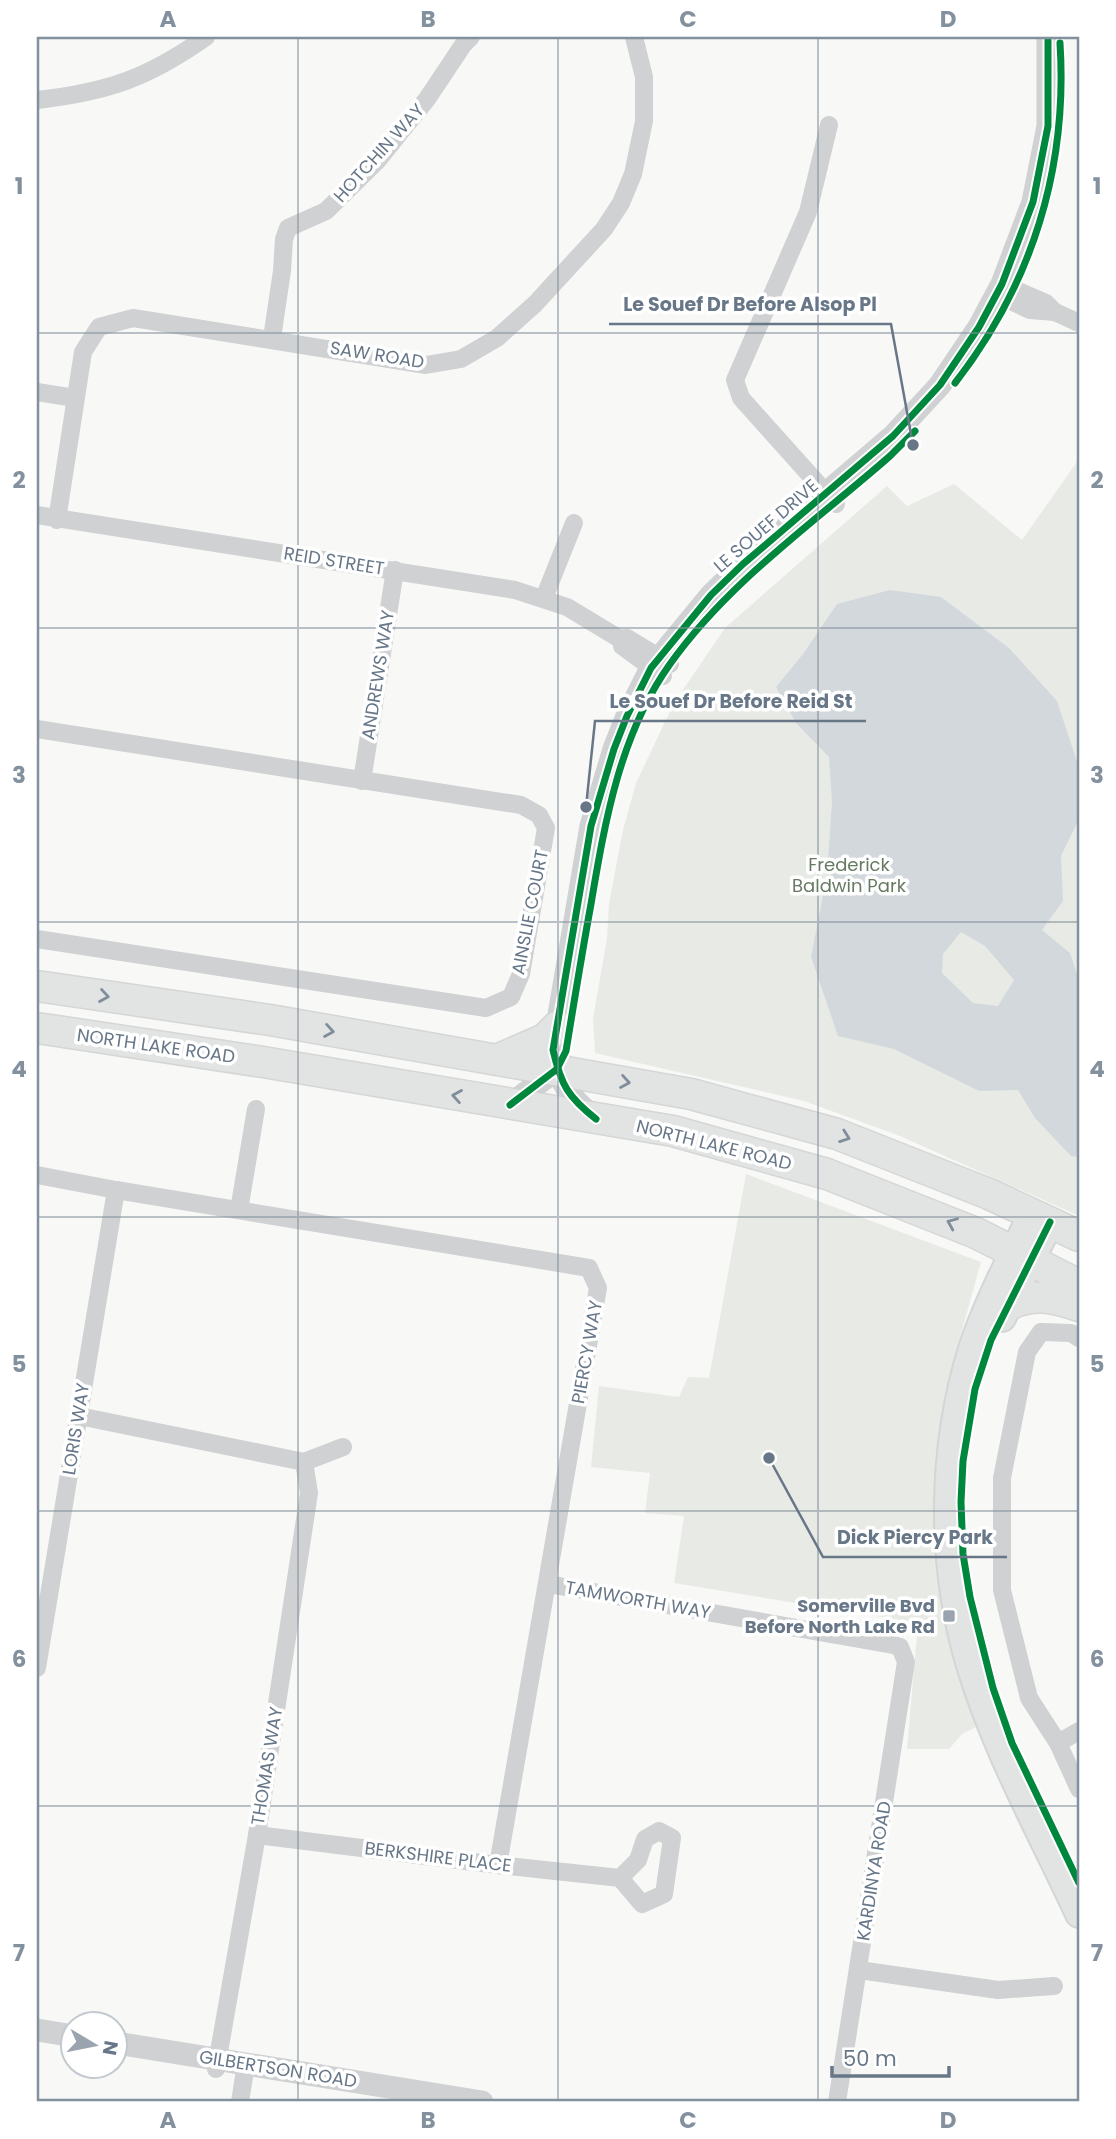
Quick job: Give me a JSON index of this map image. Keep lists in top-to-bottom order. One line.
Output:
{"streets":{"main road":["NORTH LAKE ROAD"],"street":["HOTCHIN WAY","SAW ROAD","LE SOUEF DRIVE","REID STREET","ANDREWS WAY","AINSLIE COURT","PIERCY WAY","LORIS WAY","TAMWORTH WAY","THOMAS WAY","BERKSHIRE PLACE","KARDINYA ROAD","GILBERTSON ROAD"]},"crossings":[["HOTCHIN WAY","SAW ROAD"],["SAW ROAD","REID STREET"],["LE SOUEF DRIVE","REID STREET"],["LE SOUEF DRIVE","NORTH LAKE ROAD"],["REID STREET","ANDREWS WAY"],["ANDREWS WAY","AINSLIE COURT"],["PIERCY WAY","LORIS WAY"],["PIERCY WAY","TAMWORTH WAY"],["PIERCY WAY","BERKSHIRE PLACE"],["TAMWORTH WAY","KARDINYA ROAD"],["THOMAS WAY","BERKSHIRE PLACE"],["THOMAS WAY","GILBERTSON ROAD"]],"parks":["Frederick Baldwin Park"],"places":{"other":["Le Souef Dr Before Alsop Pl","Le Souef Dr Before Reid St","Dick Piercy Park"],"transit":["Somerville Bvd Before North Lake Rd"]},"scale_bar":"50 m","north":"right","grid":{"columns":["A","B","C","D"],"rows":["1","2","3","4","5","6","7"]}}
